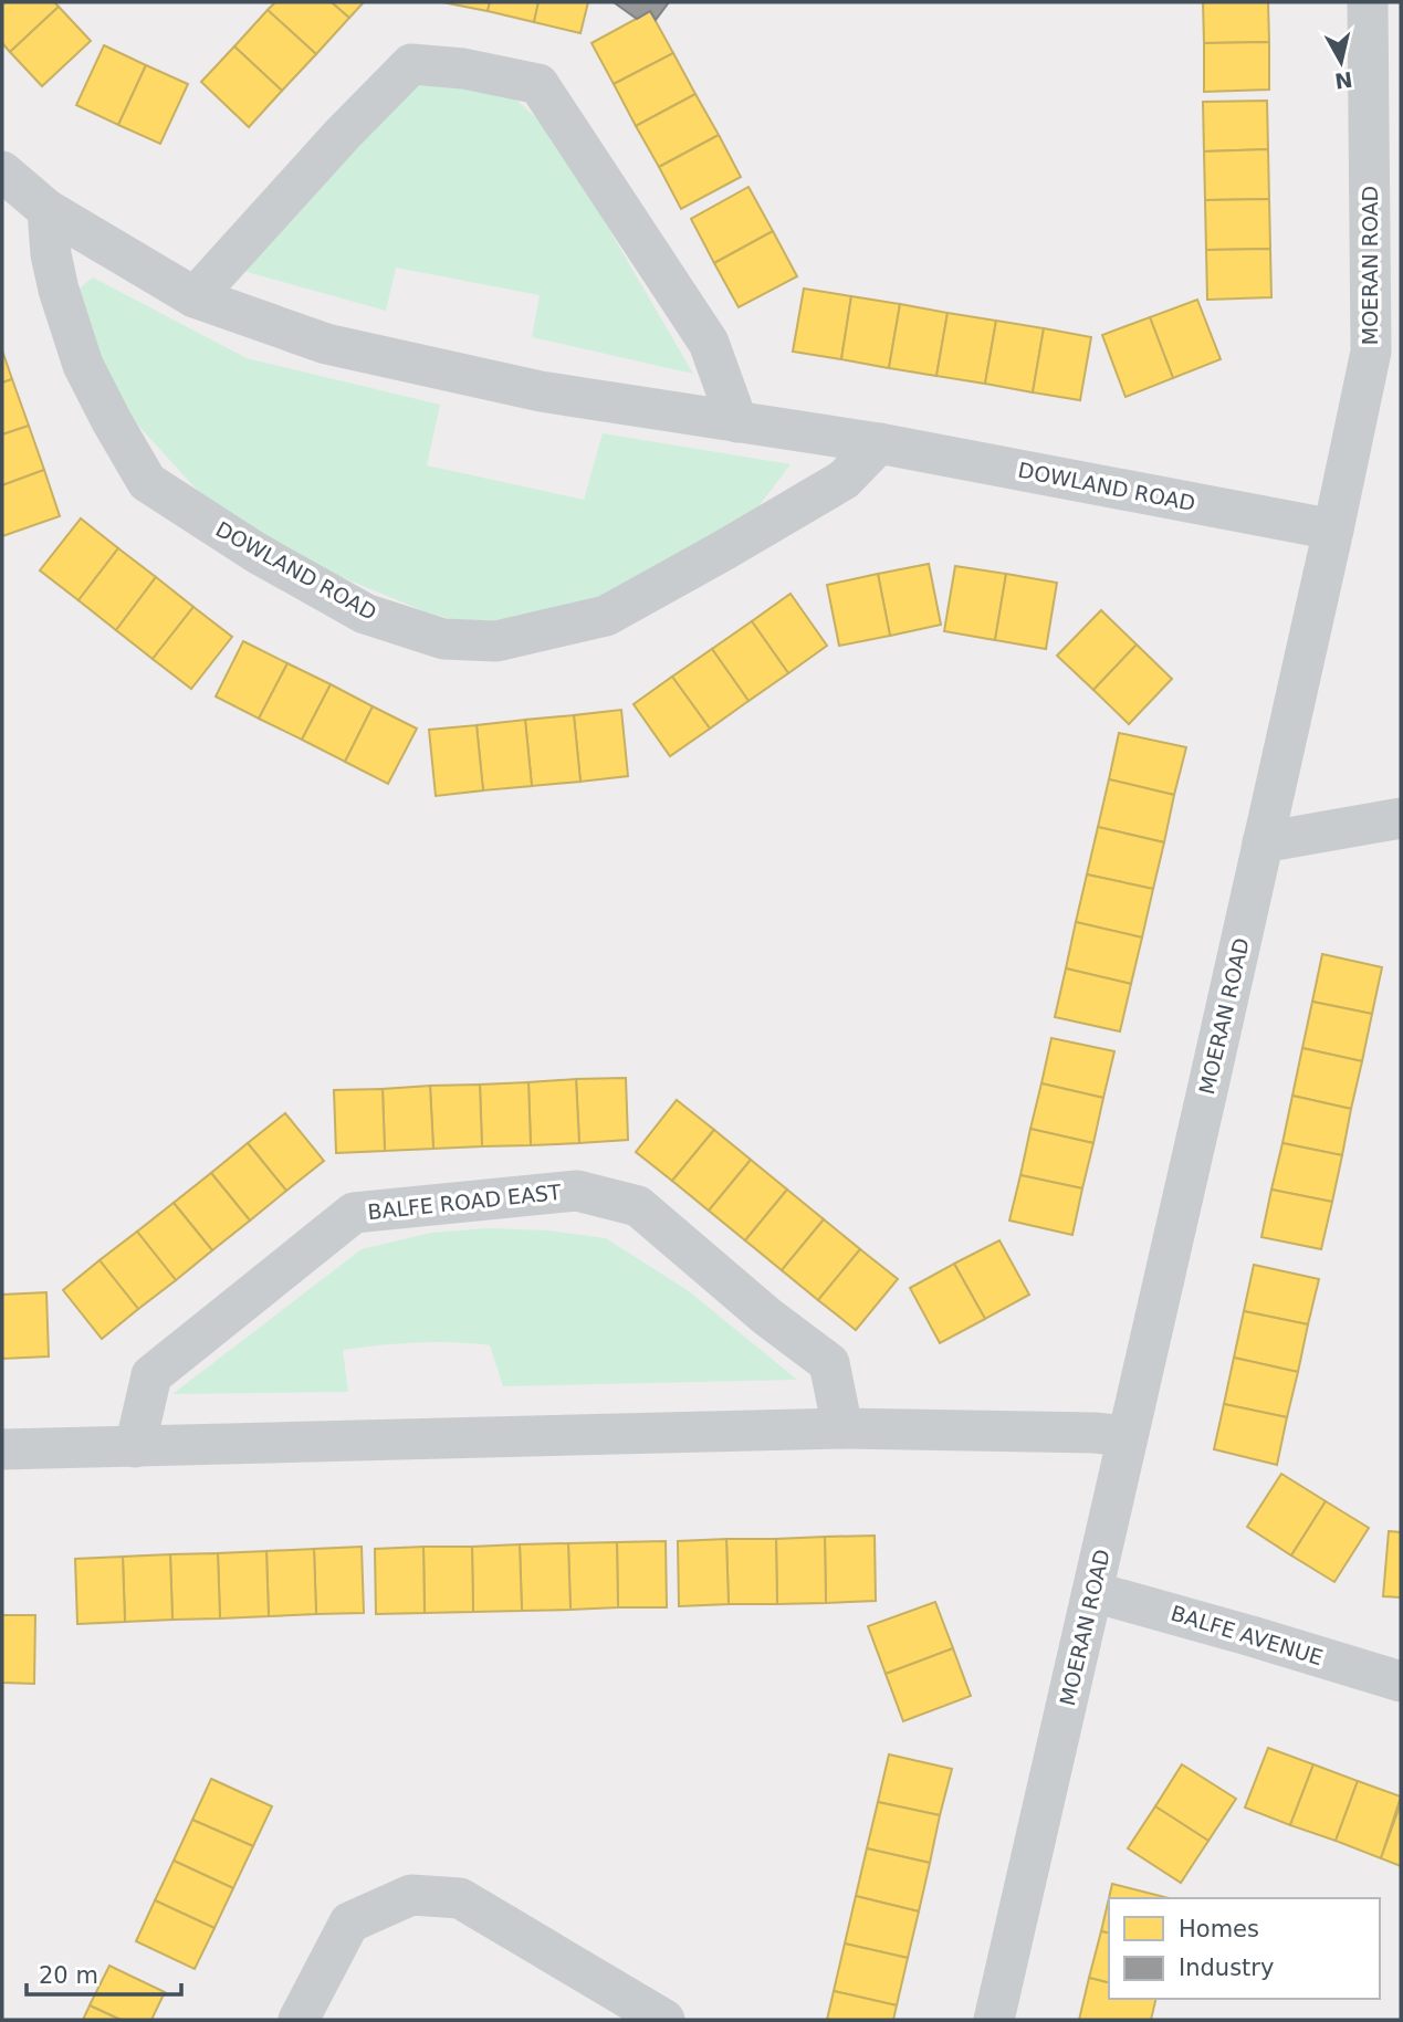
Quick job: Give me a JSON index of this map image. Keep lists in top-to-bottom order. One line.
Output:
{"streets":{"street":["MOERAN ROAD","DOWLAND ROAD","BALFE ROAD EAST","BALFE AVENUE"]},"crossings":[["MOERAN ROAD","DOWLAND ROAD"],["MOERAN ROAD","BALFE AVENUE"]],"legend":["Homes","Industry"],"scale_bar":"20 m","north":"bottom"}
